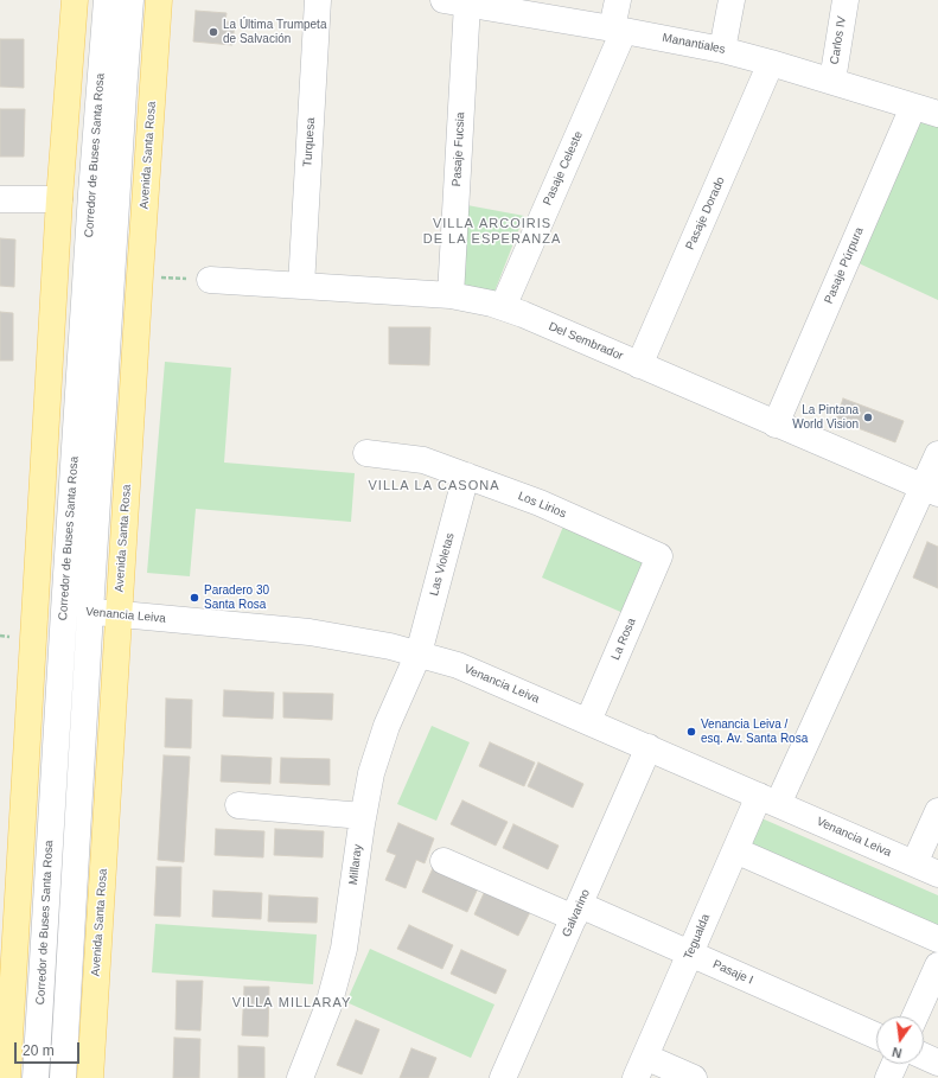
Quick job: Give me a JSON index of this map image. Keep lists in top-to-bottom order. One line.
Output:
{"streets":{"main road":["Avenida Santa Rosa"],"street":["Carlos IV","Manantiales","Turquesa","Pasaje Fucsia","Corredor de Buses Santa Rosa","Pasaje Celeste","Pasaje Dorado","Pasaje Púrpura","Del Sembrador","Los Lirios","Las Violetas","Venancia Leiva","La Rosa","Millaray","Galvarino","Tegualda","Pasaje I"]},"crossings":[["Carlos IV","Manantiales"],["Manantiales","Pasaje Fucsia"],["Manantiales","Pasaje Celeste"],["Manantiales","Pasaje Dorado"],["Manantiales","Pasaje Púrpura"],["Turquesa","Del Sembrador"],["Pasaje Fucsia","Del Sembrador"],["Corredor de Buses Santa Rosa","Venancia Leiva"],["Avenida Santa Rosa","Venancia Leiva"],["Pasaje Celeste","Del Sembrador"],["Pasaje Dorado","Del Sembrador"],["Pasaje Púrpura","Del Sembrador"],["Del Sembrador","Tegualda"],["Los Lirios","Las Violetas"],["Los Lirios","La Rosa"],["Las Violetas","Venancia Leiva"],["Las Violetas","Millaray"],["Venancia Leiva","La Rosa"],["Venancia Leiva","Millaray"],["Venancia Leiva","Galvarino"],["Venancia Leiva","Tegualda"],["Galvarino","Pasaje I"],["Tegualda","Pasaje I"]],"districts":["VILLA ARCOIRIS DE LA ESPERANZA","VILLA LA CASONA","VILLA MILLARAY"],"places":["La Última Trumpeta de Salvación","La Pintana World Vision","Paradero 30 Santa Rosa","Venancia Leiva / esq. Av. Santa Rosa"],"scale_bar":"20 m","north":"bottom"}
